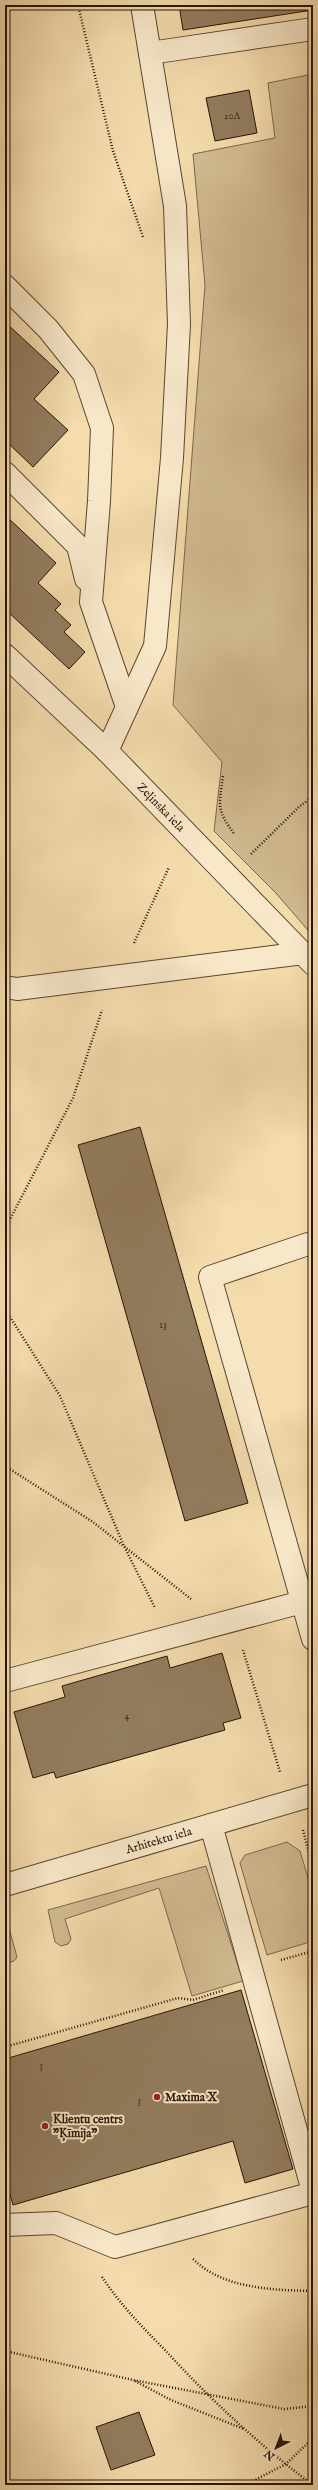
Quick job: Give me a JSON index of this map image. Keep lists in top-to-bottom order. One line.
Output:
{"streets":{"street":["Zeļinska iela","Arhitektu iela"]},"places":["Maxima X","Klientu centrs \"Ķīmija\""],"house_numbers":["20A","13","4","3","3"],"north":"bottom left"}
